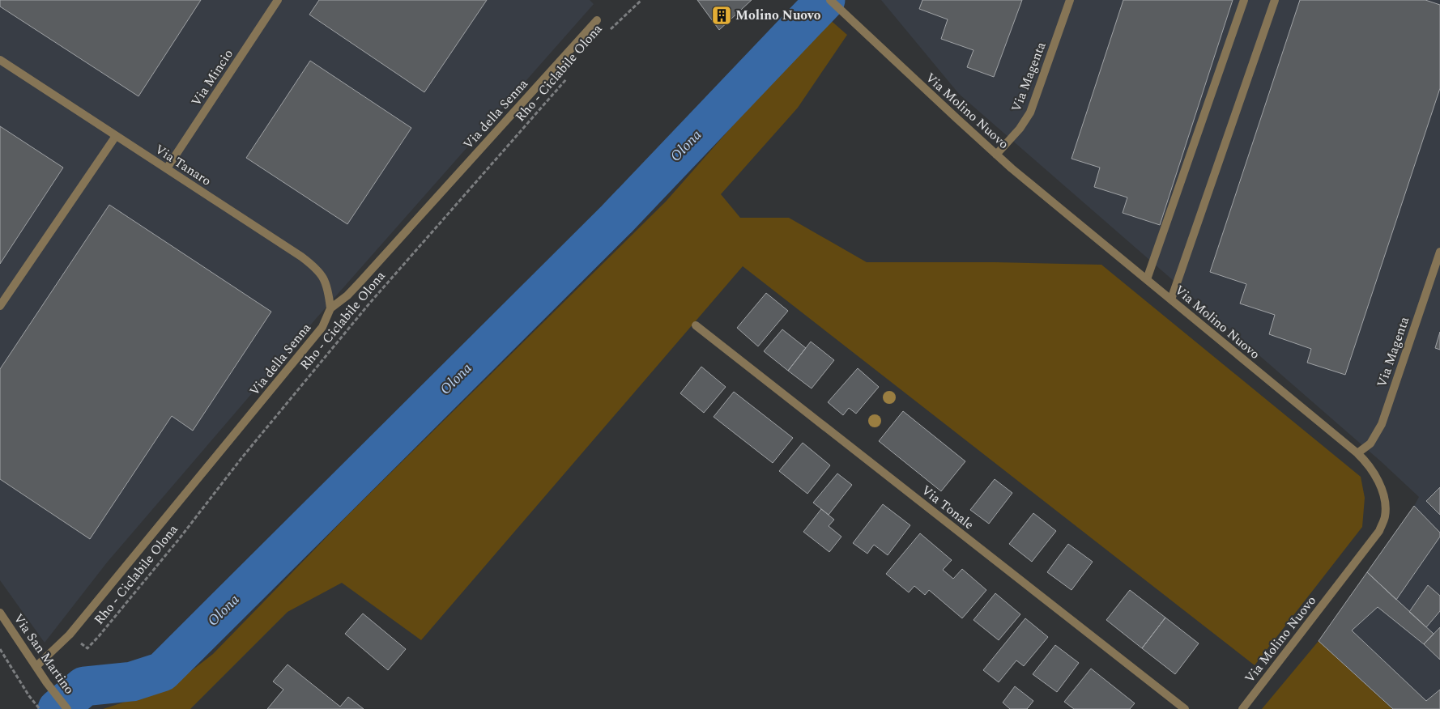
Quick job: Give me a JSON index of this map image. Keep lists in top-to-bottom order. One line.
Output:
{"streets":{"street":["Via Magenta","Via Mincio","Via Molino Nuovo","Via della Senna","Via Tanaro","Via Tonale","Via San Martino"],"path":["Rho - Ciclabile Olona"]},"crossings":[["Rho - Ciclabile Olona","Via della Senna"],["Via Magenta","Via Molino Nuovo"],["Via Mincio","Via Tanaro"],["Via della Senna","Via Tanaro"],["Via della Senna","Via San Martino"]],"water":["Olona"],"places":{"building":["Molino Nuovo"]}}
